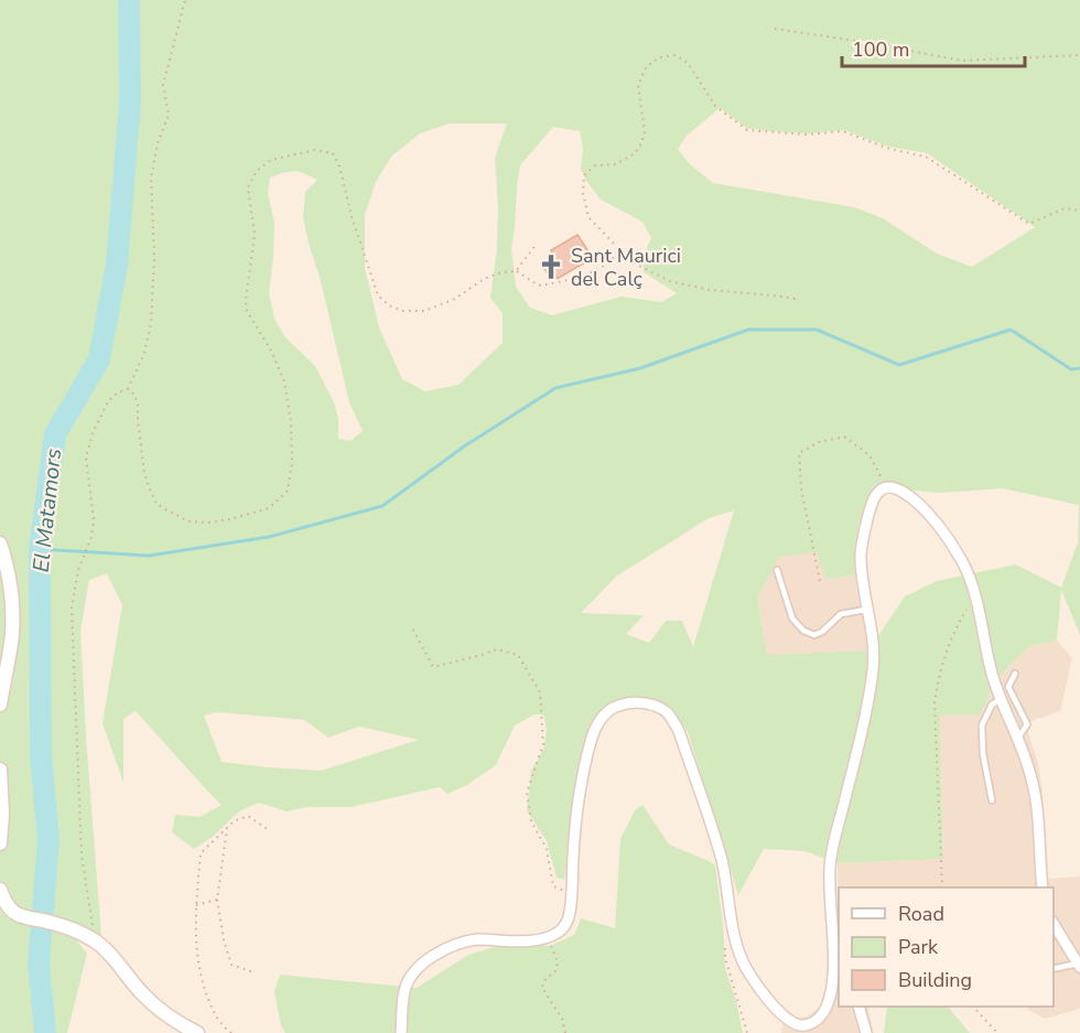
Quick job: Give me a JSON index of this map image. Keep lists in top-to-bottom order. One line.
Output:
{"water":["El Matamors"],"places":{"church":["Sant Maurici del Calç"]},"legend":["Road","Park","Building"],"scale_bar":"100 m"}
